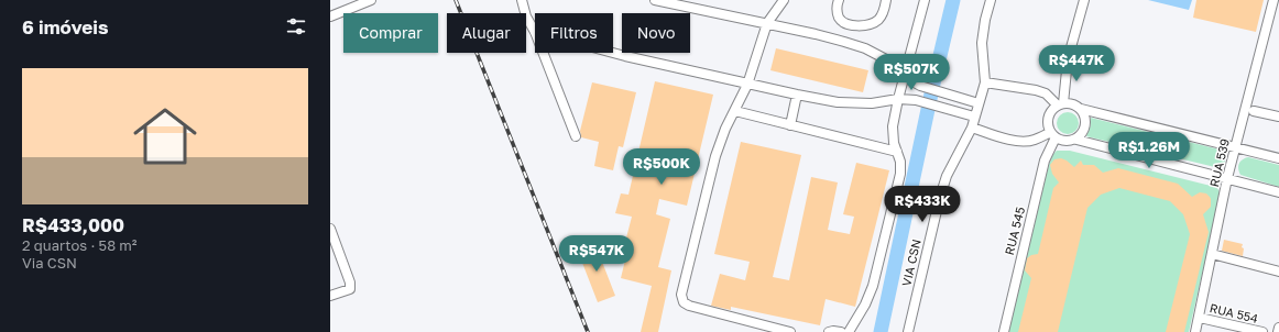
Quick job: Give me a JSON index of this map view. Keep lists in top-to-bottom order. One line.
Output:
{"streets":{"street":["RUA 539","RUA 545","VIA CSN","RUA 554"]},"crossings":[["RUA 539","RUA 554"]],"page":{"heading":"6 imóveis","chip":["Comprar","Alugar","Filtros","Novo"],"price":["R$447K","R$507K","R$1.26M","R$500K","R$433K","R$547K"],"list":[{"name":"R$433,000","note":"2 quartos · 58 m² · Via CSN"}]}}
